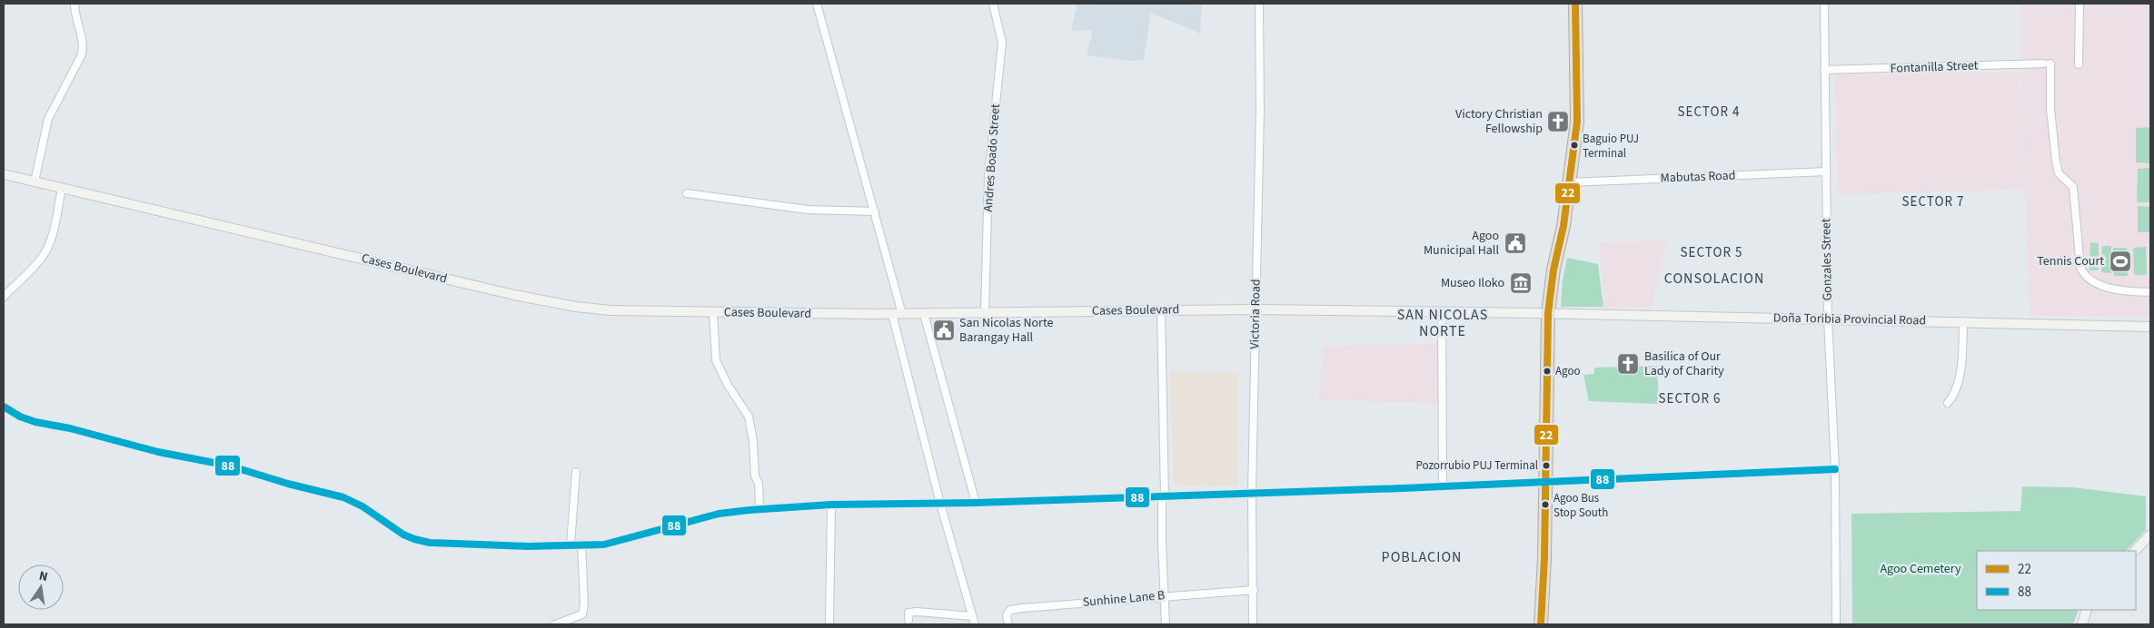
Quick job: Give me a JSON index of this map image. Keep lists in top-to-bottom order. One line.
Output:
{"streets":{"street":["Fontanilla Street","Andres Boado Street","Mabutas Road","Gonzales Street","Cases Boulevard","Victoria Road","Doña Toribia Provincial Road","Sunhine Lane B"]},"crossings":[["Fontanilla Street","Gonzales Street"],["Andres Boado Street","Cases Boulevard"],["Mabutas Road","Gonzales Street"],["Gonzales Street","Doña Toribia Provincial Road"],["Cases Boulevard","Victoria Road"],["Cases Boulevard","Doña Toribia Provincial Road"],["Victoria Road","Sunhine Lane B"]],"districts":["SECTOR 4","SECTOR 7","SECTOR 5","CONSOLACION","SAN NICOLAS NORTE","SECTOR 6","POBLACION"],"parks":["Agoo Cemetery"],"places":{"church":["Victory Christian Fellowship","Basilica of Our Lady of Charity"],"other":["Baguio PUJ Terminal","Agoo","Pozorrubio PUJ Terminal","Agoo Bus Stop South"],"public building":["Agoo Municipal Hall","San Nicolas Norte Barangay Hall"],"sports":["Tennis Court"],"museum":["Museo Iloko"]},"lines":["transit line 22","transit line 88"],"legend":["22","88"],"north":"top"}
